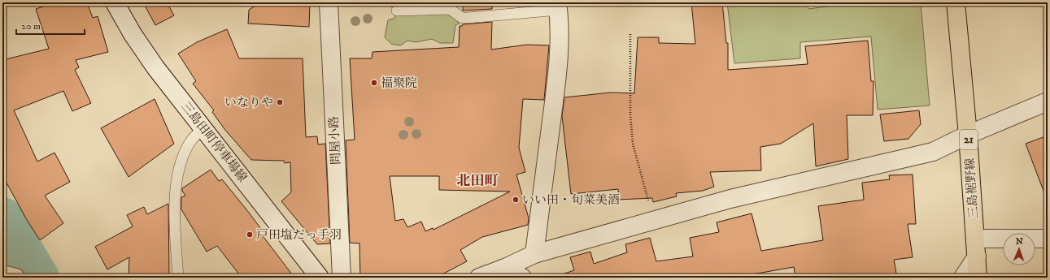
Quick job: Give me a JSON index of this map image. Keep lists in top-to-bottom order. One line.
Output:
{"streets":{"main road":["21","三島裾野線"],"street":["問屋小路","三島田町停車場線"]},"districts":["北田町"],"places":["福聚院","いなりや","いい田・旬菜美酒","戸田塩だっ手羽"],"scale_bar":"20 m","north":"top"}
